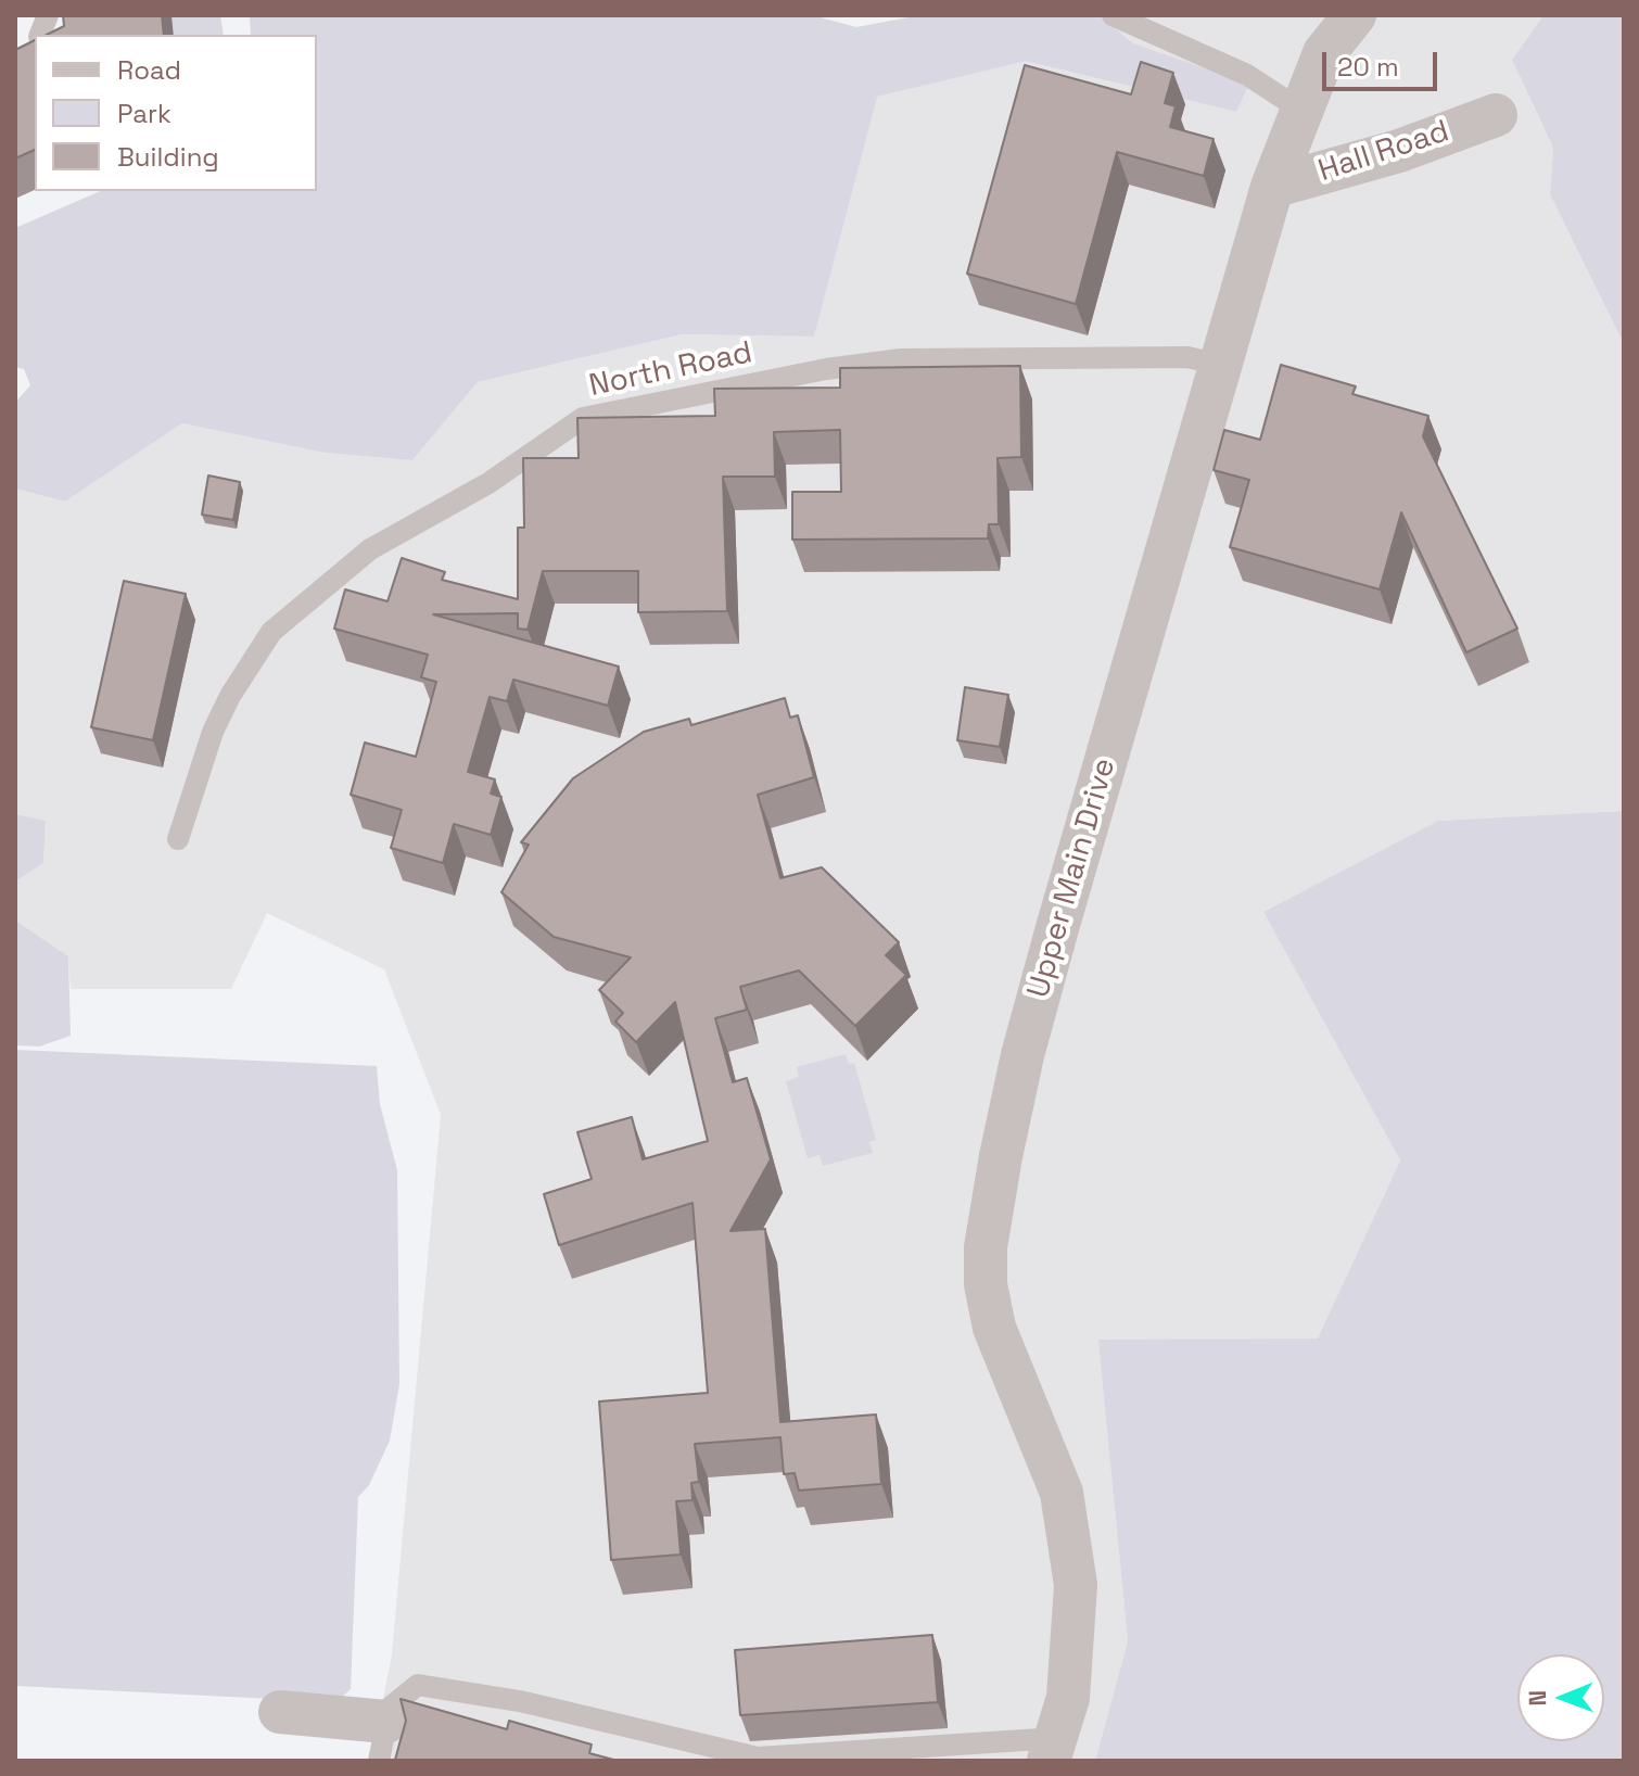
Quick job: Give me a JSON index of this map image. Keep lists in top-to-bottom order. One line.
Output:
{"streets":{"street":["Hall Road","Upper Main Drive"],"lane":["North Road"]},"crossings":[["Hall Road","Upper Main Drive"],["North Road","Upper Main Drive"]],"legend":["Road","Park","Building"],"scale_bar":"20 m","north":"left"}
